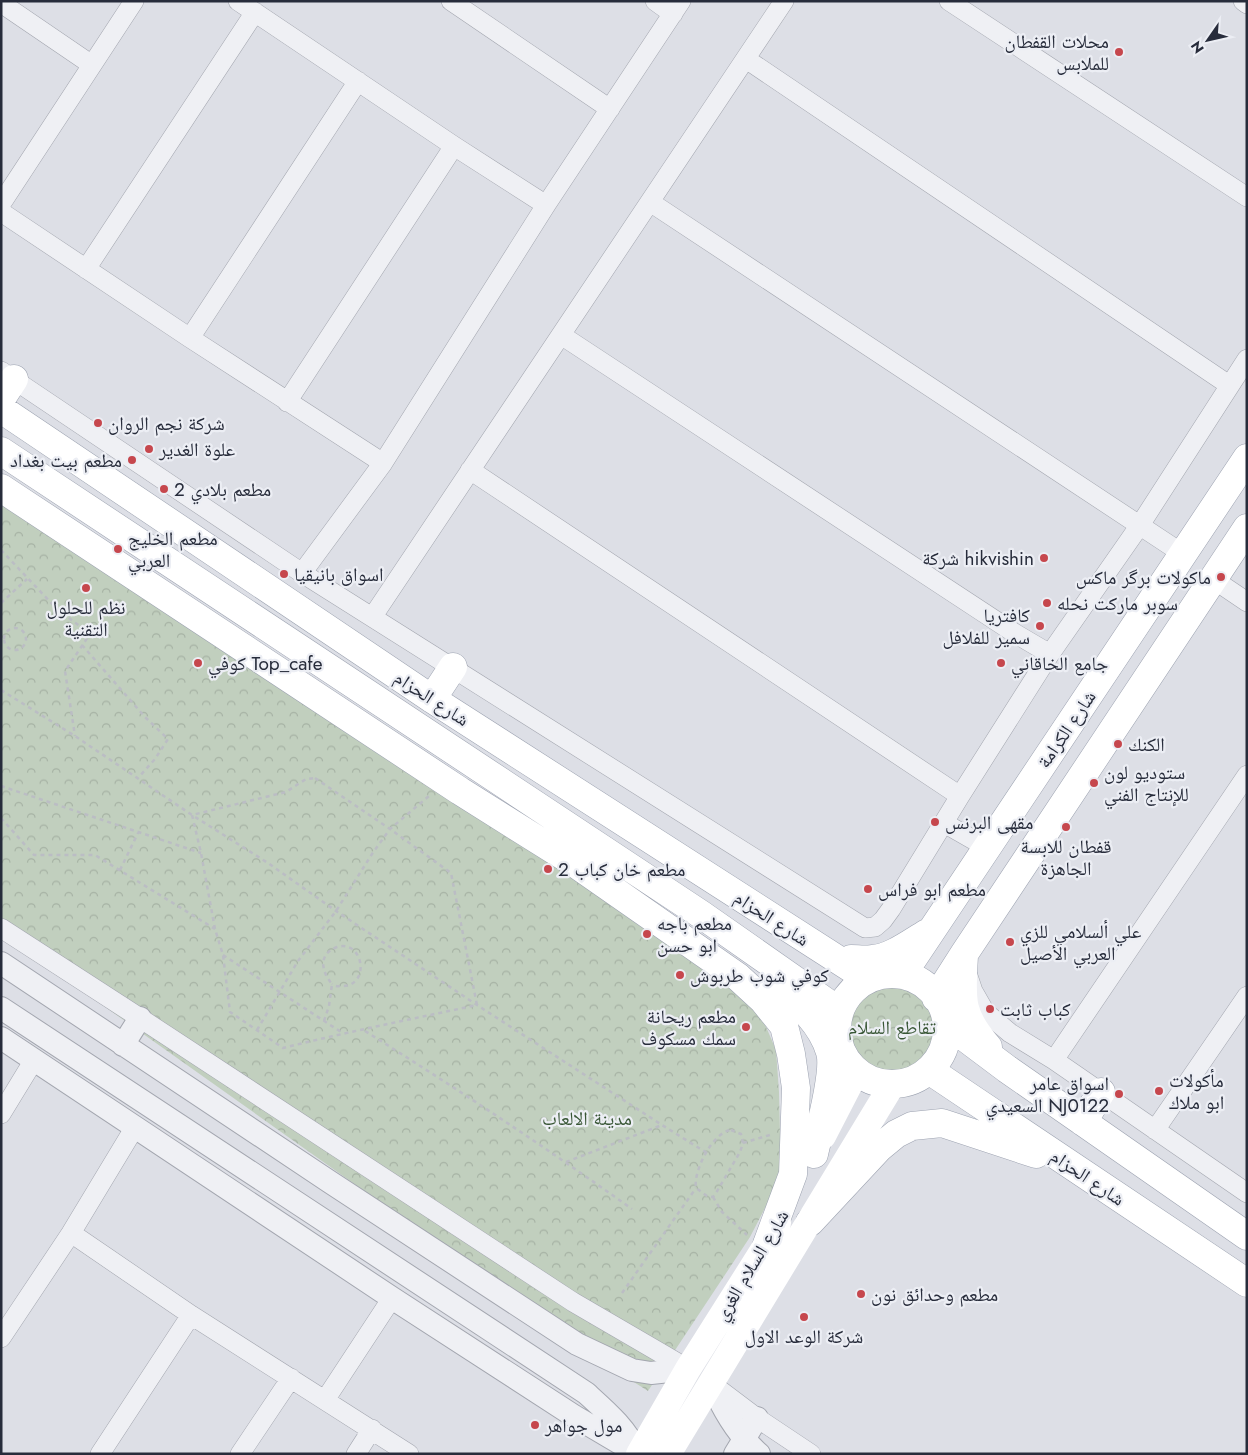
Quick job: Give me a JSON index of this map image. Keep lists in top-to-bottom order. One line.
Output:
{"streets":{"main road":["شارع الحزام","شارع الكرامة","شارع السلام الغري"]},"crossings":[["شارع الحزام","شارع الكرامة"],["شارع الحزام","شارع السلام الغري"],["شارع الكرامة","شارع السلام الغري"]],"parks":["تقاطع السلام","مدينة الالعاب"],"places":["محلات القفطان للملابس","شركة نجم الروان","علوة الغدير","مطعم بيت بغداد","مطعم بلادي 2","مطعم الخليج العربي","شركة hikvishin","اسواق بانيقيا","ماكولات برگر ماكس","نظم للحلول التقنية","سوبر ماركت نحله","كافتريا سمير للفلافل","كوفي Top_cafe","جامع الخاقاني","الكنك","ستوديو لون للإنتاج الفني","مقهى البرنس","قفطان للابسة الجاهزة","مطعم خان كباب 2","مطعم ابو فراس","مطعم باجه ابو حسن","علي ألسلامي للزي العربي الأصيل","كوفي شوب طربوش","كباب ثابت","مطعم ريحانة سمك مسكوف","مأكولات ابو ملاك","اسواق عامر السعيدي NJ0122","مطعم وحدائق نون","شركة الوعد الاول","مول جواهر"],"north":"bottom left"}
